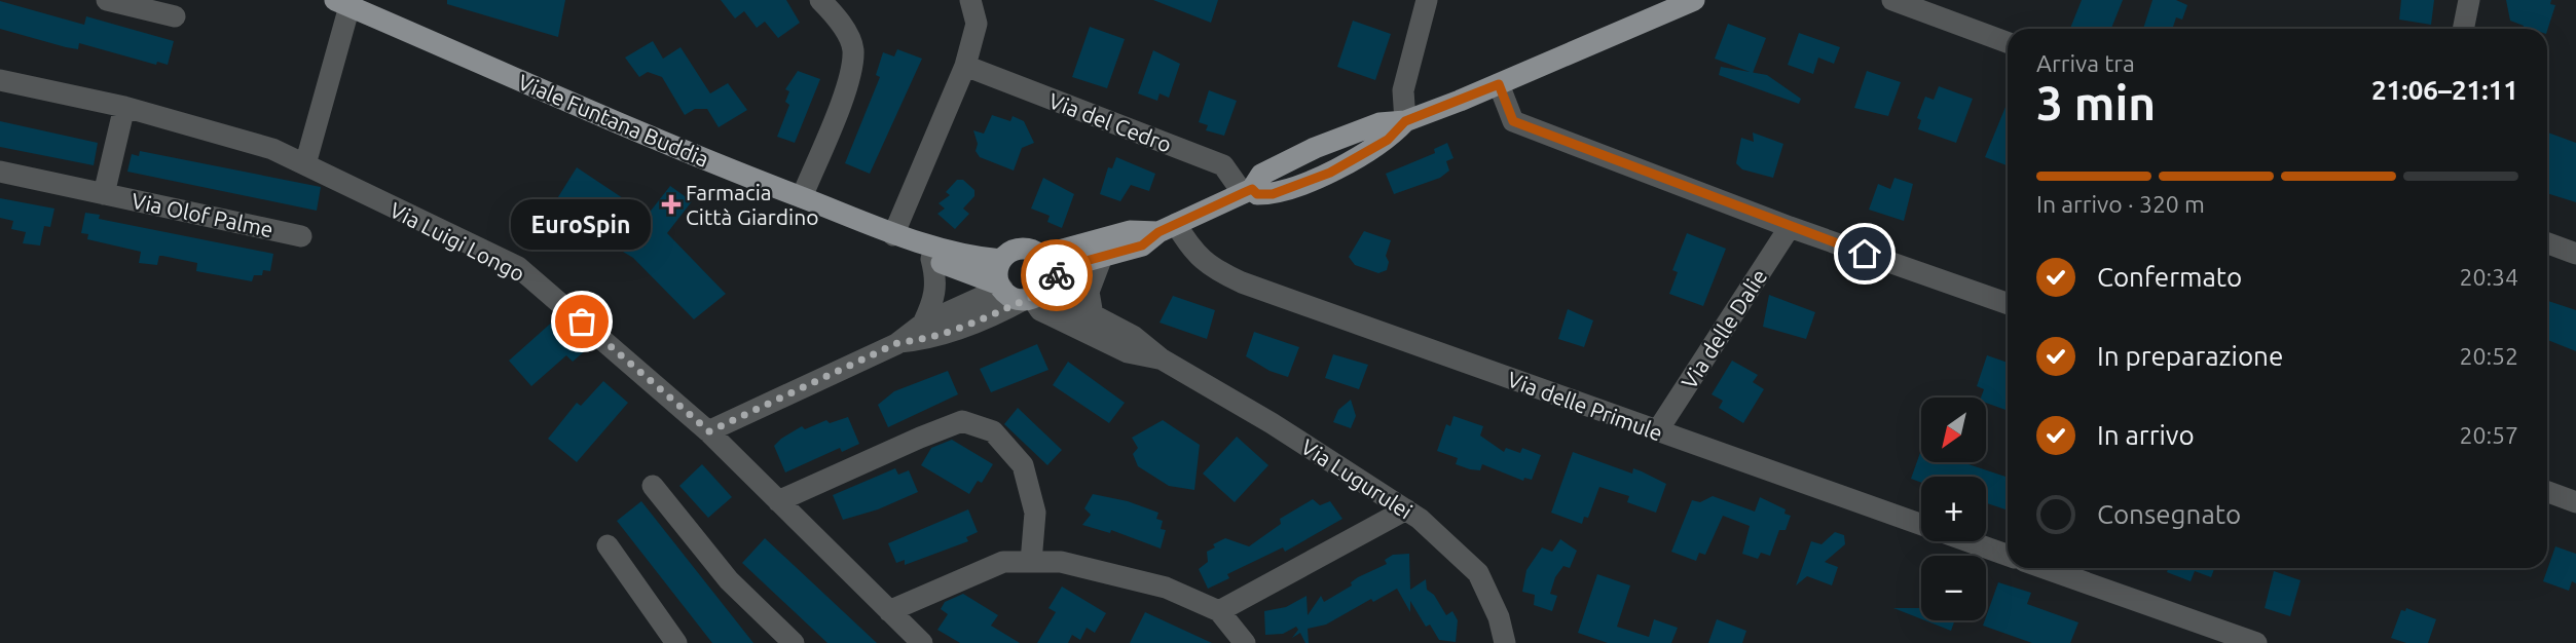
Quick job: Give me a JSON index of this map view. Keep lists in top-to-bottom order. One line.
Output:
{"streets":{"main road":["Viale Funtana Buddia"],"street":["Via del Cedro","Via Olof Palme","Via Luigi Longo","Via delle Dalie","Via delle Primule","Via Lugurulei"]},"crossings":[["Viale Funtana Buddia","Via Lugurulei"],["Via Olof Palme","Via Luigi Longo"],["Via delle Dalie","Via delle Primule"]],"places":{"health":["Farmacia Città Giardino"],"other":["EuroSpin"]},"north":"bottom left","page":{"heading":["3 min","Arriva tra","21:06–21:11"],"bar":"In arrivo · 320 m","bubble":"EuroSpin","list":[["Confermato","20:34"],["In preparazione","20:52"],["In arrivo","20:57"],"Consegnato"],"map_buttons":["+","−"]}}
